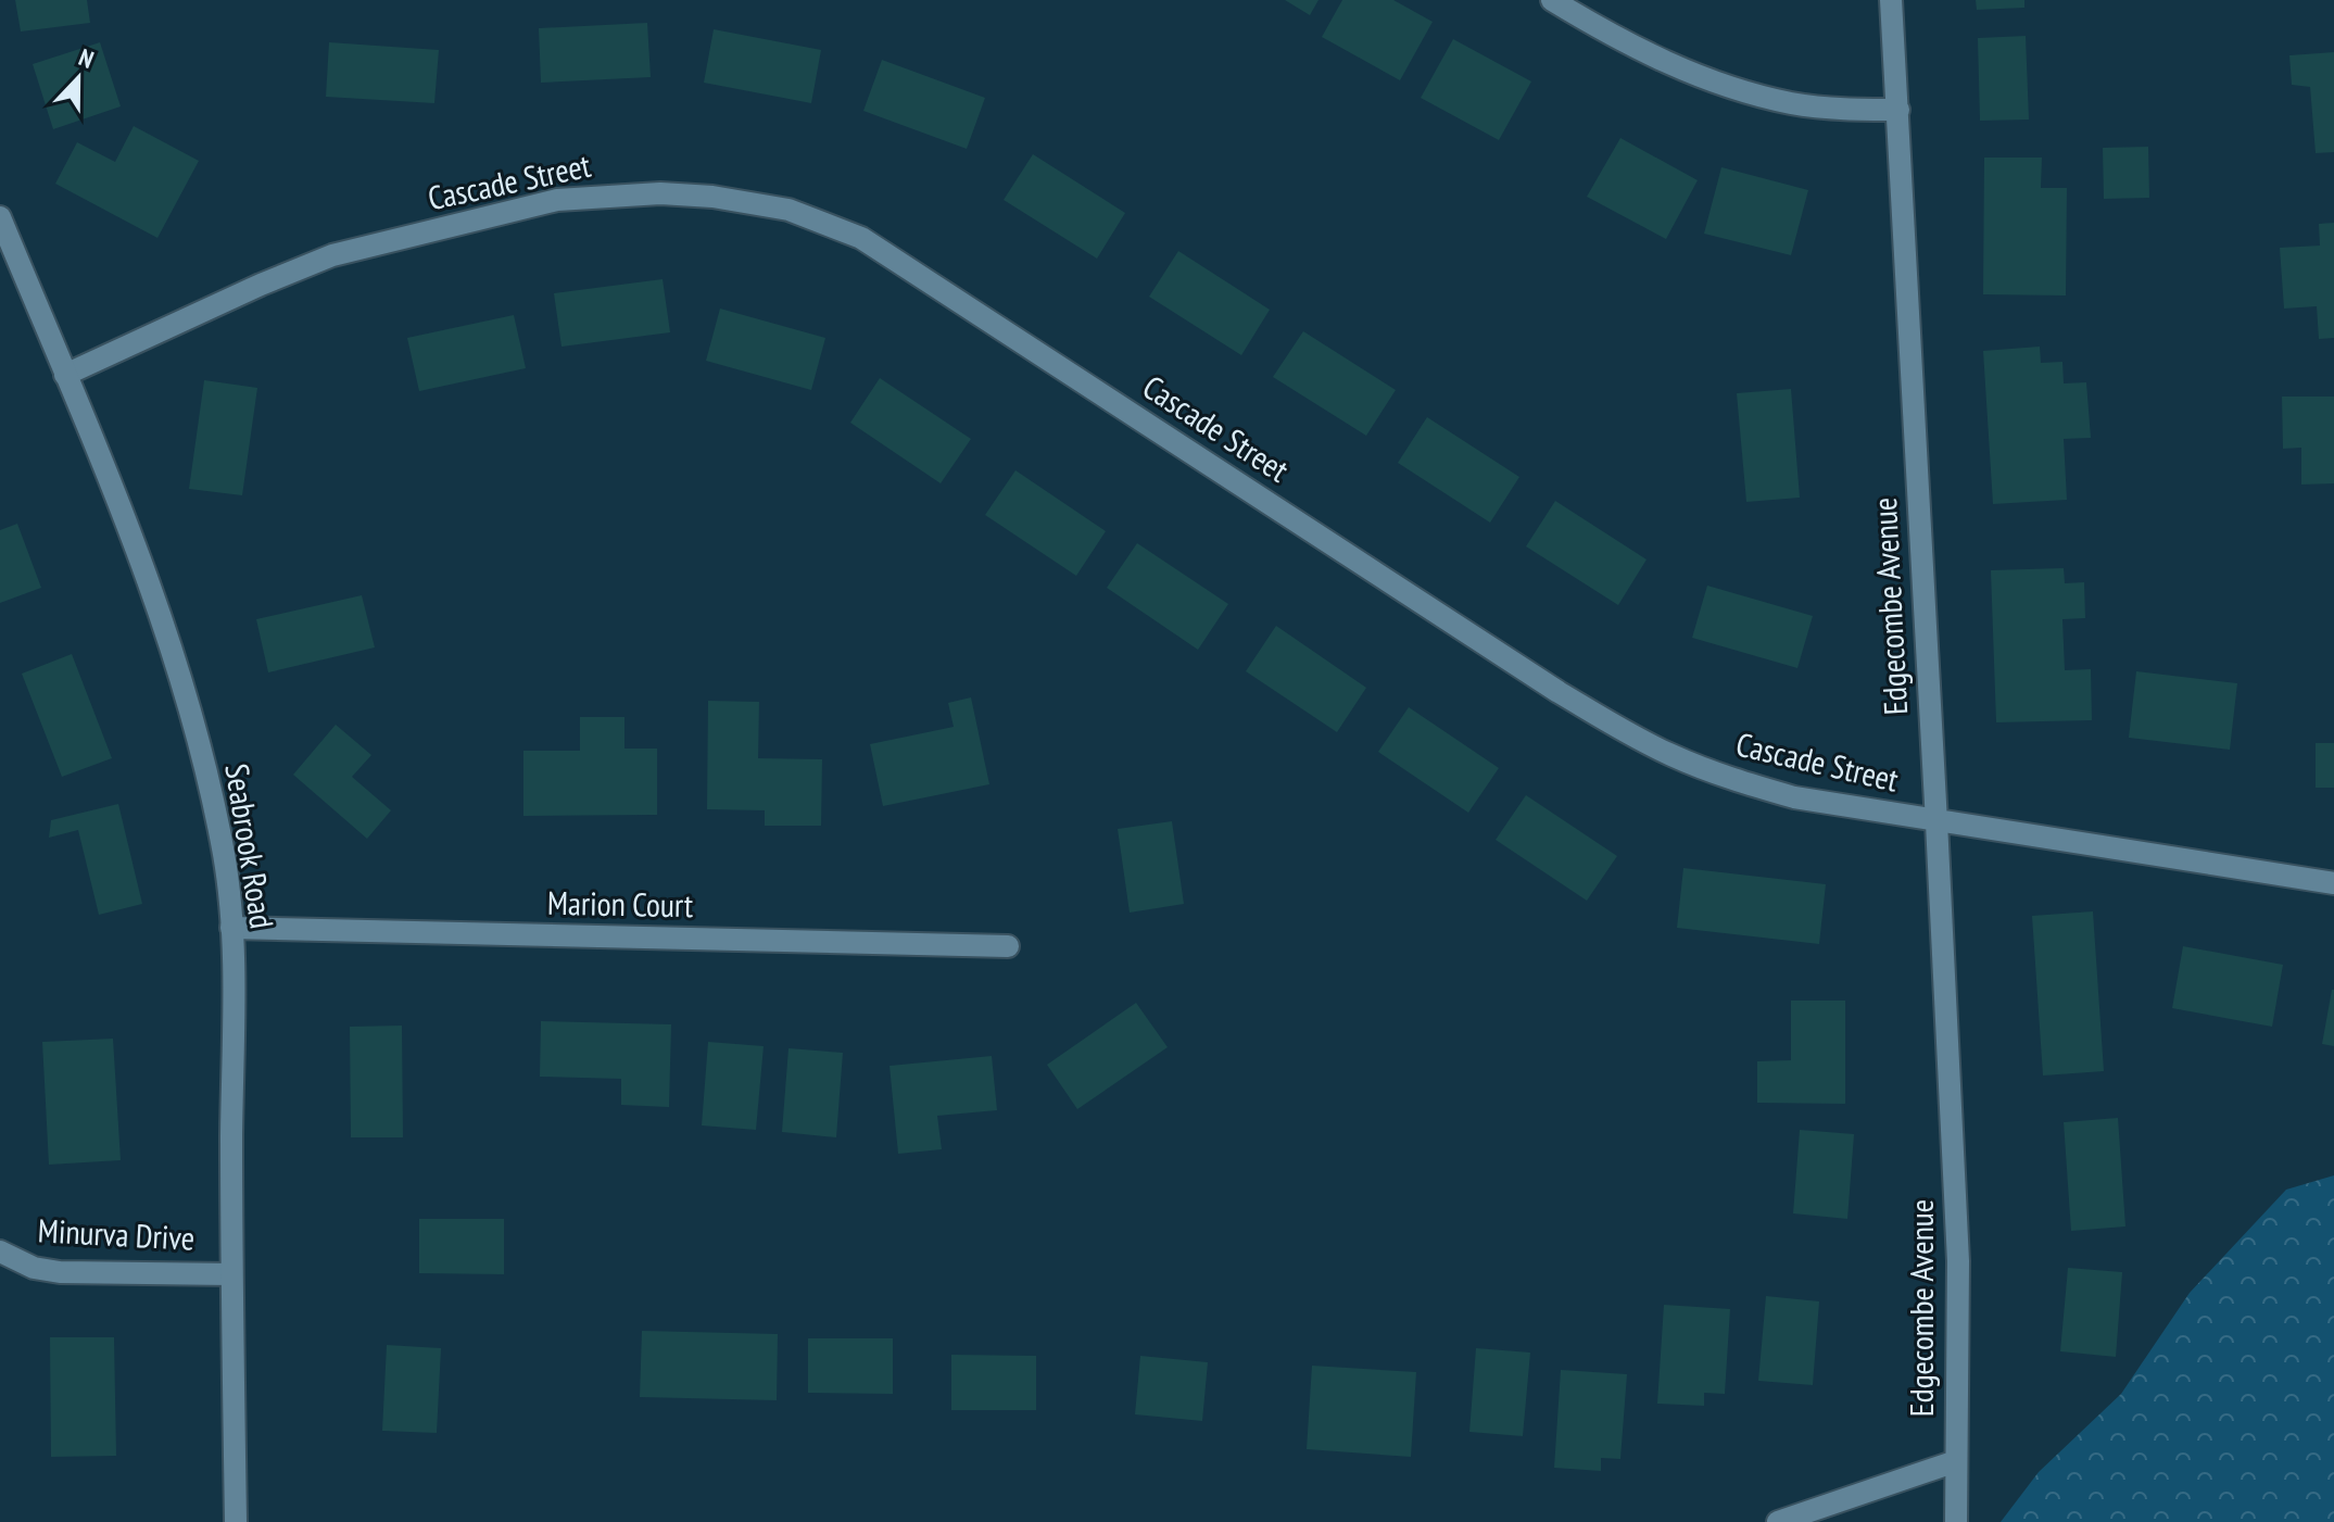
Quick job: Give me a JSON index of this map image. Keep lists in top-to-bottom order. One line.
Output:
{"streets":{"street":["Cascade Street","Edgecombe Avenue","Seabrook Road","Marion Court","Minurva Drive"]},"crossings":[["Cascade Street","Edgecombe Avenue"],["Cascade Street","Seabrook Road"],["Seabrook Road","Marion Court"],["Seabrook Road","Minurva Drive"]],"north":"top"}
